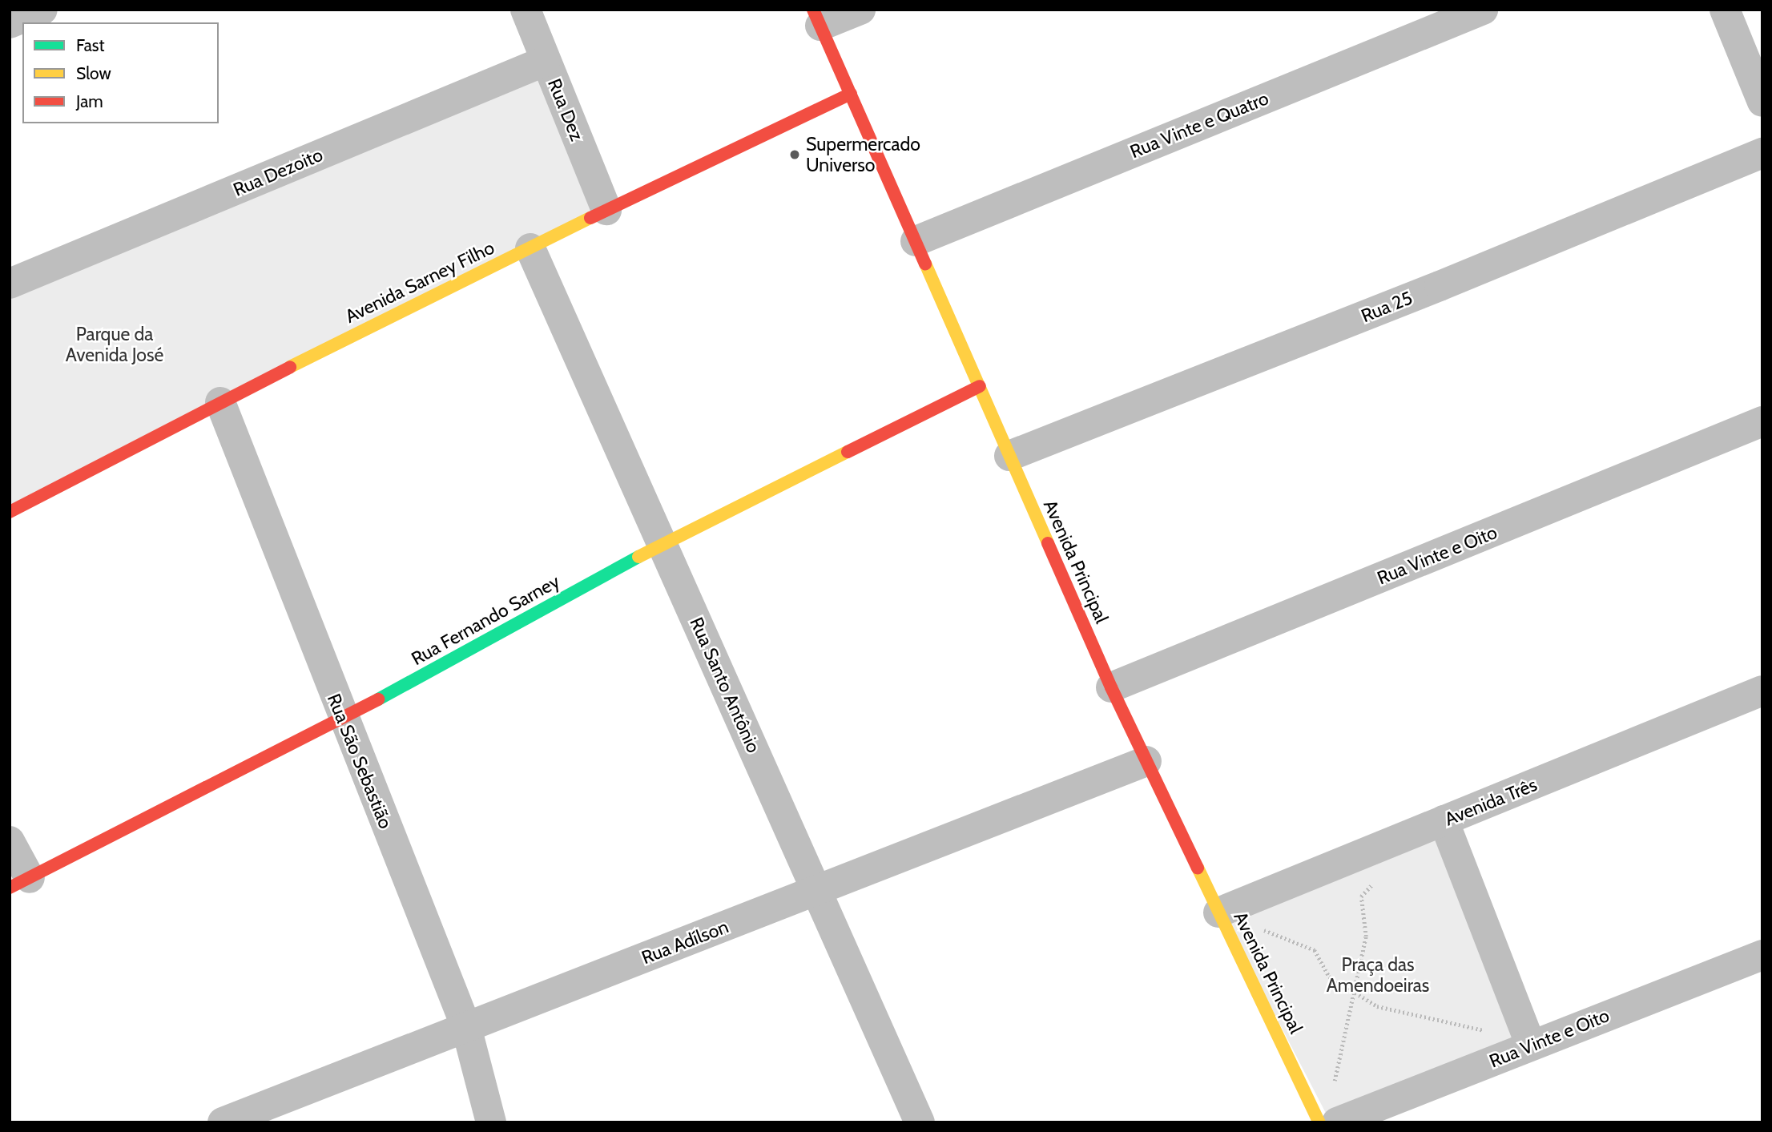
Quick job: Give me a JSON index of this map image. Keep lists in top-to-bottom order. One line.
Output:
{"streets":{"street":["Rua Dez","Rua Vinte e Quatro","Rua Dezoito","Avenida Sarney Filho","Rua 25","Rua Vinte e Oito","Avenida Principal","Rua Fernando Sarney","Rua Santo Antônio","Rua São Sebastião","Avenida Três","Rua Adílson"]},"crossings":[["Rua Dez","Rua Dezoito"],["Rua Dez","Avenida Sarney Filho"],["Rua Vinte e Quatro","Avenida Principal"],["Avenida Sarney Filho","Avenida Principal"],["Avenida Sarney Filho","Rua Santo Antônio"],["Avenida Sarney Filho","Rua São Sebastião"],["Rua 25","Avenida Principal"],["Rua Vinte e Oito","Avenida Principal"],["Avenida Principal","Rua Fernando Sarney"],["Avenida Principal","Avenida Três"],["Avenida Principal","Rua Adílson"],["Rua Fernando Sarney","Rua Santo Antônio"],["Rua Fernando Sarney","Rua São Sebastião"],["Rua Santo Antônio","Rua Adílson"],["Rua São Sebastião","Rua Adílson"]],"parks":["Parque da Avenida José","Praça das Amendoeiras"],"places":["Supermercado Universo"],"legend":["Fast","Slow","Jam"]}
